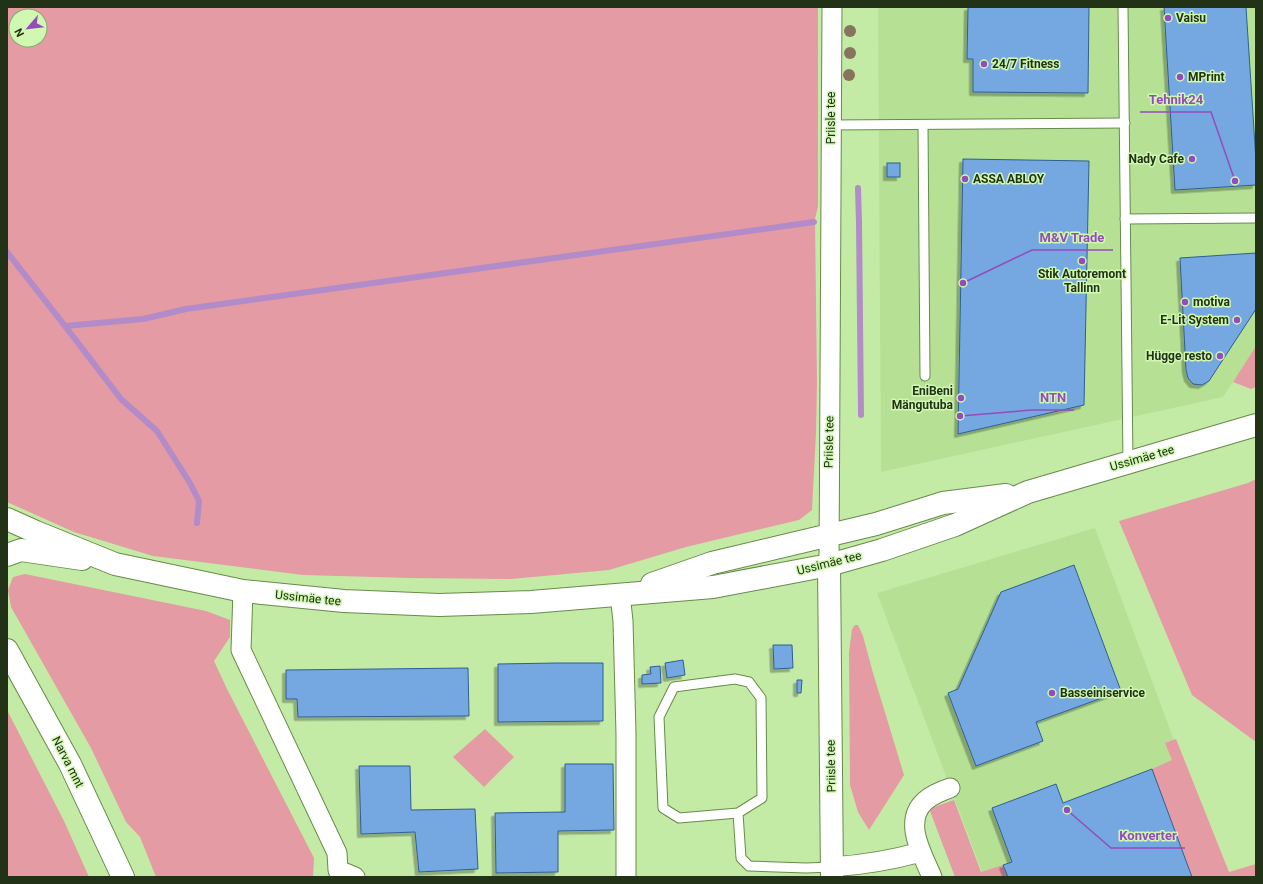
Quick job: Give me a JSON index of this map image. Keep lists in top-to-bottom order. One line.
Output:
{"streets":{"street":["Priisle tee","Ussimäe tee","Narva mnt"]},"crossings":[["Priisle tee","Ussimäe tee"]],"places":["Vaisu","24/7 Fitness","MPrint","Nady Cafe","ASSA ABLOY","Tehnik24","Stik Autoremont Tallinn","M&V Trade","motiva","E-Lit System","Hügge resto","EniBeni Mängutuba","NTN","Basseiniservice","Konverter"],"north":"bottom left"}
